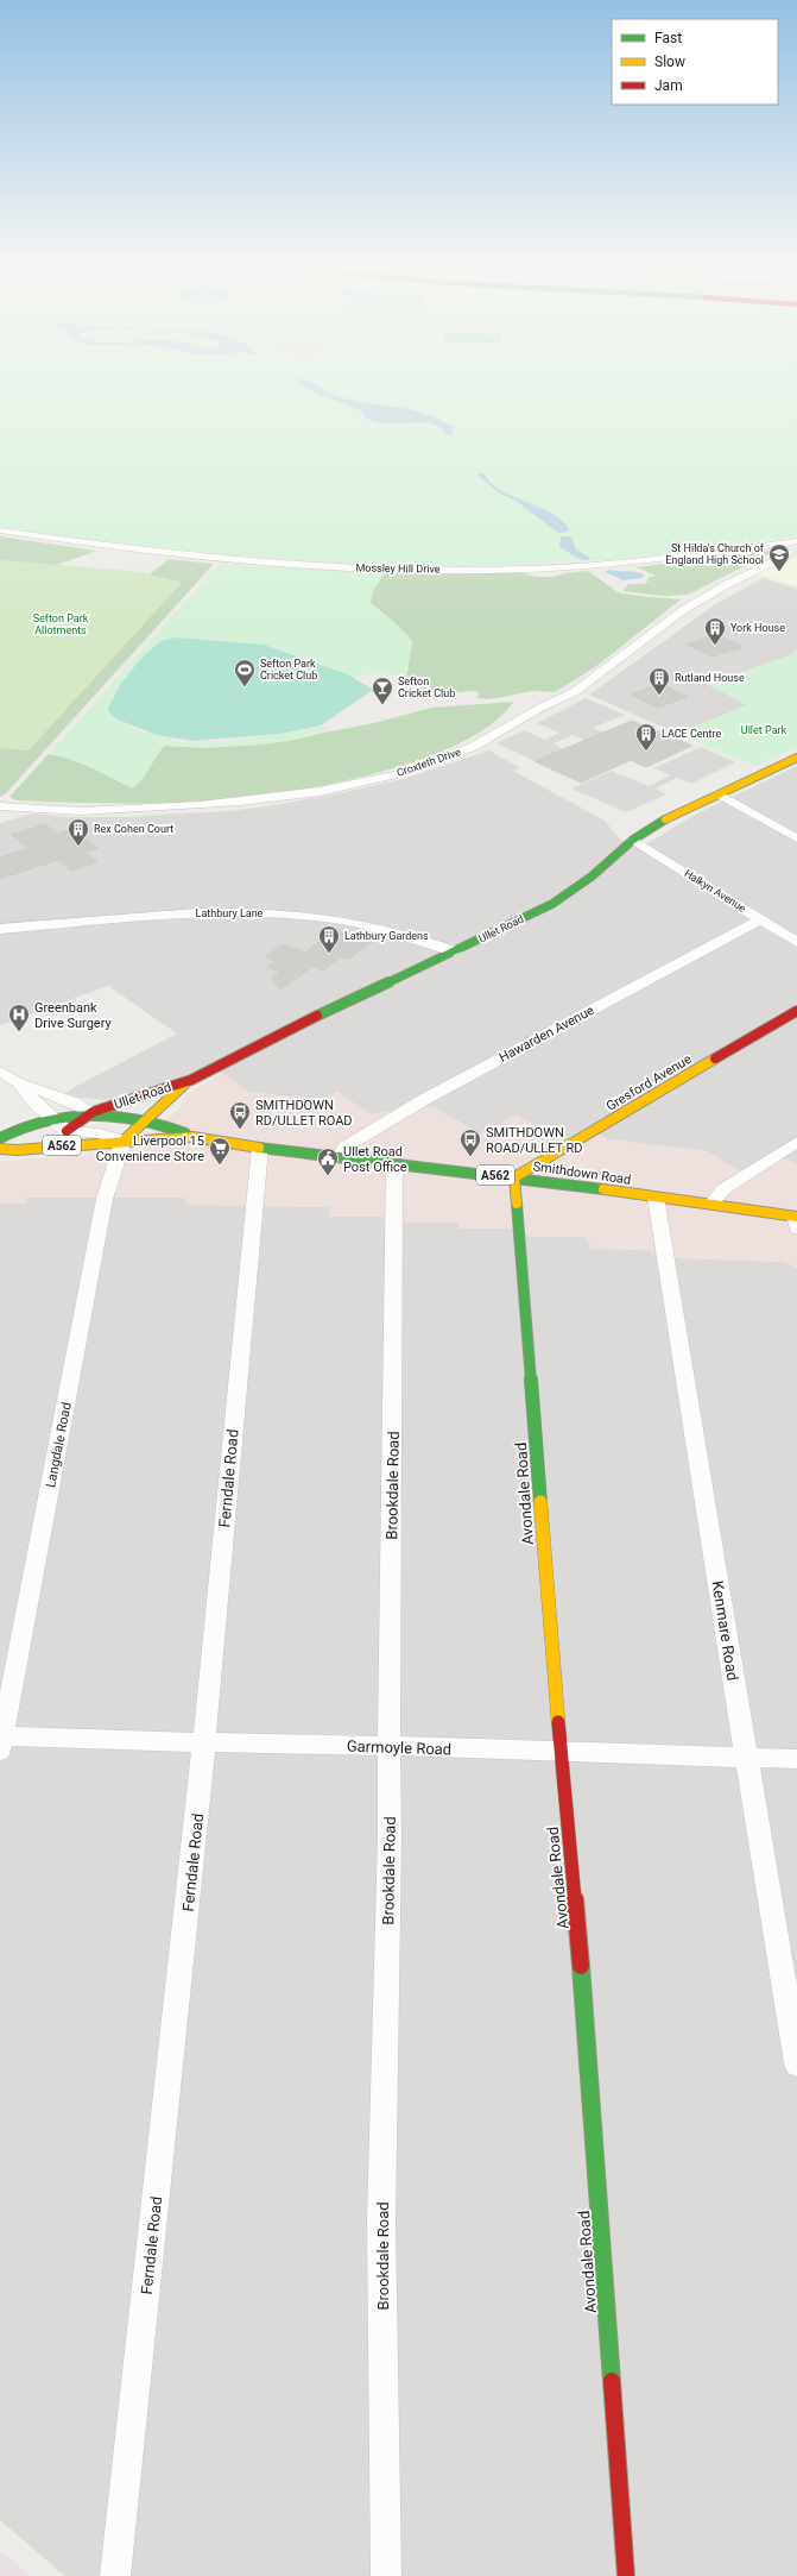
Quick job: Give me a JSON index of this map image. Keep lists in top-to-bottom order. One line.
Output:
{"streets":{"main road":["Ullet Road","Gresford Avenue","A562","Smithdown Road","Avondale Road"],"street":["Mossley Hill Drive","Croxteth Drive","Halkyn Avenue","Lathbury Lane","Hawarden Avenue","Langdale Road","Ferndale Road","Brookdale Road","Kenmare Road","Garmoyle Road"]},"crossings":[["Mossley Hill Drive","Croxteth Drive"],["Halkyn Avenue","Ullet Road"],["Halkyn Avenue","Hawarden Avenue"],["Lathbury Lane","Ullet Road"],["Ullet Road","Smithdown Road"],["Ullet Road","Langdale Road"],["Hawarden Avenue","Smithdown Road"],["Gresford Avenue","Smithdown Road"],["Gresford Avenue","Avondale Road"],["Smithdown Road","Langdale Road"],["Smithdown Road","Ferndale Road"],["Smithdown Road","Brookdale Road"],["Smithdown Road","Avondale Road"],["Smithdown Road","Kenmare Road"],["Langdale Road","Garmoyle Road"],["Ferndale Road","Garmoyle Road"],["Brookdale Road","Garmoyle Road"],["Avondale Road","Garmoyle Road"],["Kenmare Road","Garmoyle Road"]],"parks":["Sefton Park Allotments","Ullet Park"],"places":{"school or university":["St Hilda's Church of England High School"],"building":["York House","Rutland House","LACE Centre","Rex Cohen Court","Lathbury Gardens"],"sports":["Sefton Park Cricket Club"],"bar":["Sefton Cricket Club"],"hospital":["Greenbank Drive Surgery"],"bus stop":["SMITHDOWN RD/ULLET ROAD","SMITHDOWN ROAD/ULLET RD"],"supermarket":["Liverpool 15 Convenience Store"],"public building":["Ullet Road Post Office"]},"legend":["Fast","Slow","Jam"]}
